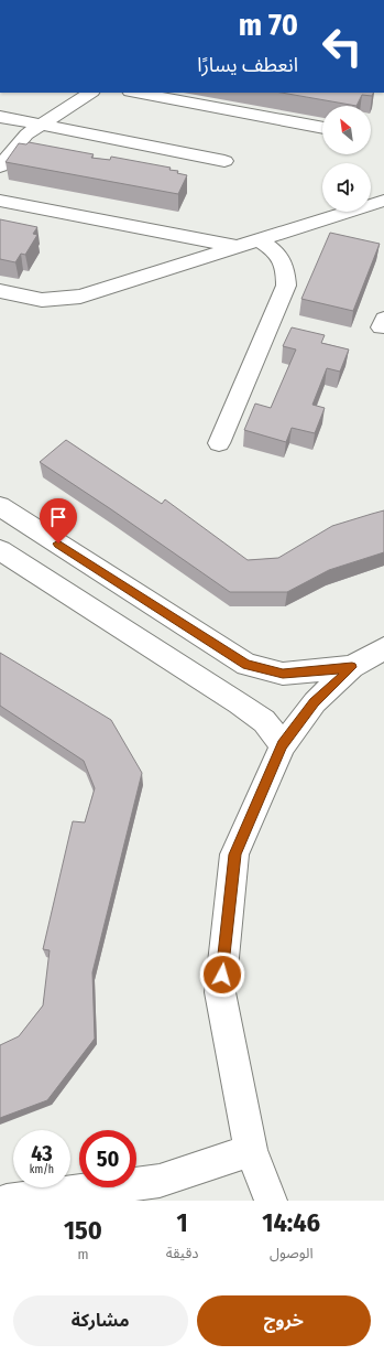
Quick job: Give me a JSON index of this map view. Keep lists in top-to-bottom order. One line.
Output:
{"north":"top left","page":{"turn":["70 m","انعطف يسارًا"],"speed":"43 km/h","limit":"50","eta":["14:46","الوصول","1","دقيقة","150","m"],"buttons":["خروج","مشاركة"]}}
